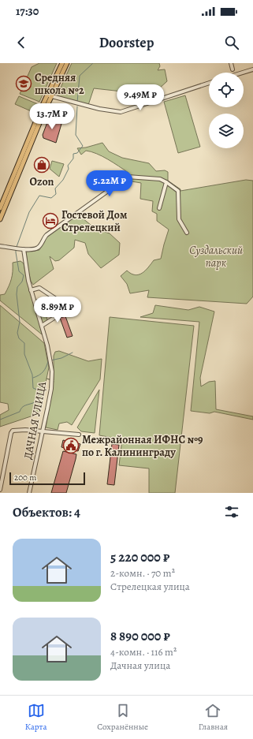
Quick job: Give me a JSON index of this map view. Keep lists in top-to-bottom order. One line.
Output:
{"streets":{"street":["ДАЧНАЯ УЛИЦА"]},"parks":["Суздальский парк"],"places":{"school or university":["Средняя школа №2"],"shop":["Ozon"],"hotel":["Гостевой Дом Стрелецкий"],"public building":["Межрайонная ИФНС №9 по г. Калининграду"]},"scale_bar":"200 m","page":{"status":"17:30","header":"Doorstep","price":["9.49M ₽","13.7M ₽","5.22M ₽","8.89M ₽"],"scale":"200 m","heading":"Объектов: 4","list":[{"name":"5 220 000 ₽","note":"2-комн. · 70 m² · Стрелецкая улица"},{"name":"8 890 000 ₽","note":"4-комн. · 116 m² · Дачная улица"}],"tabs":["Карта","Сохранённые","Главная"]}}
